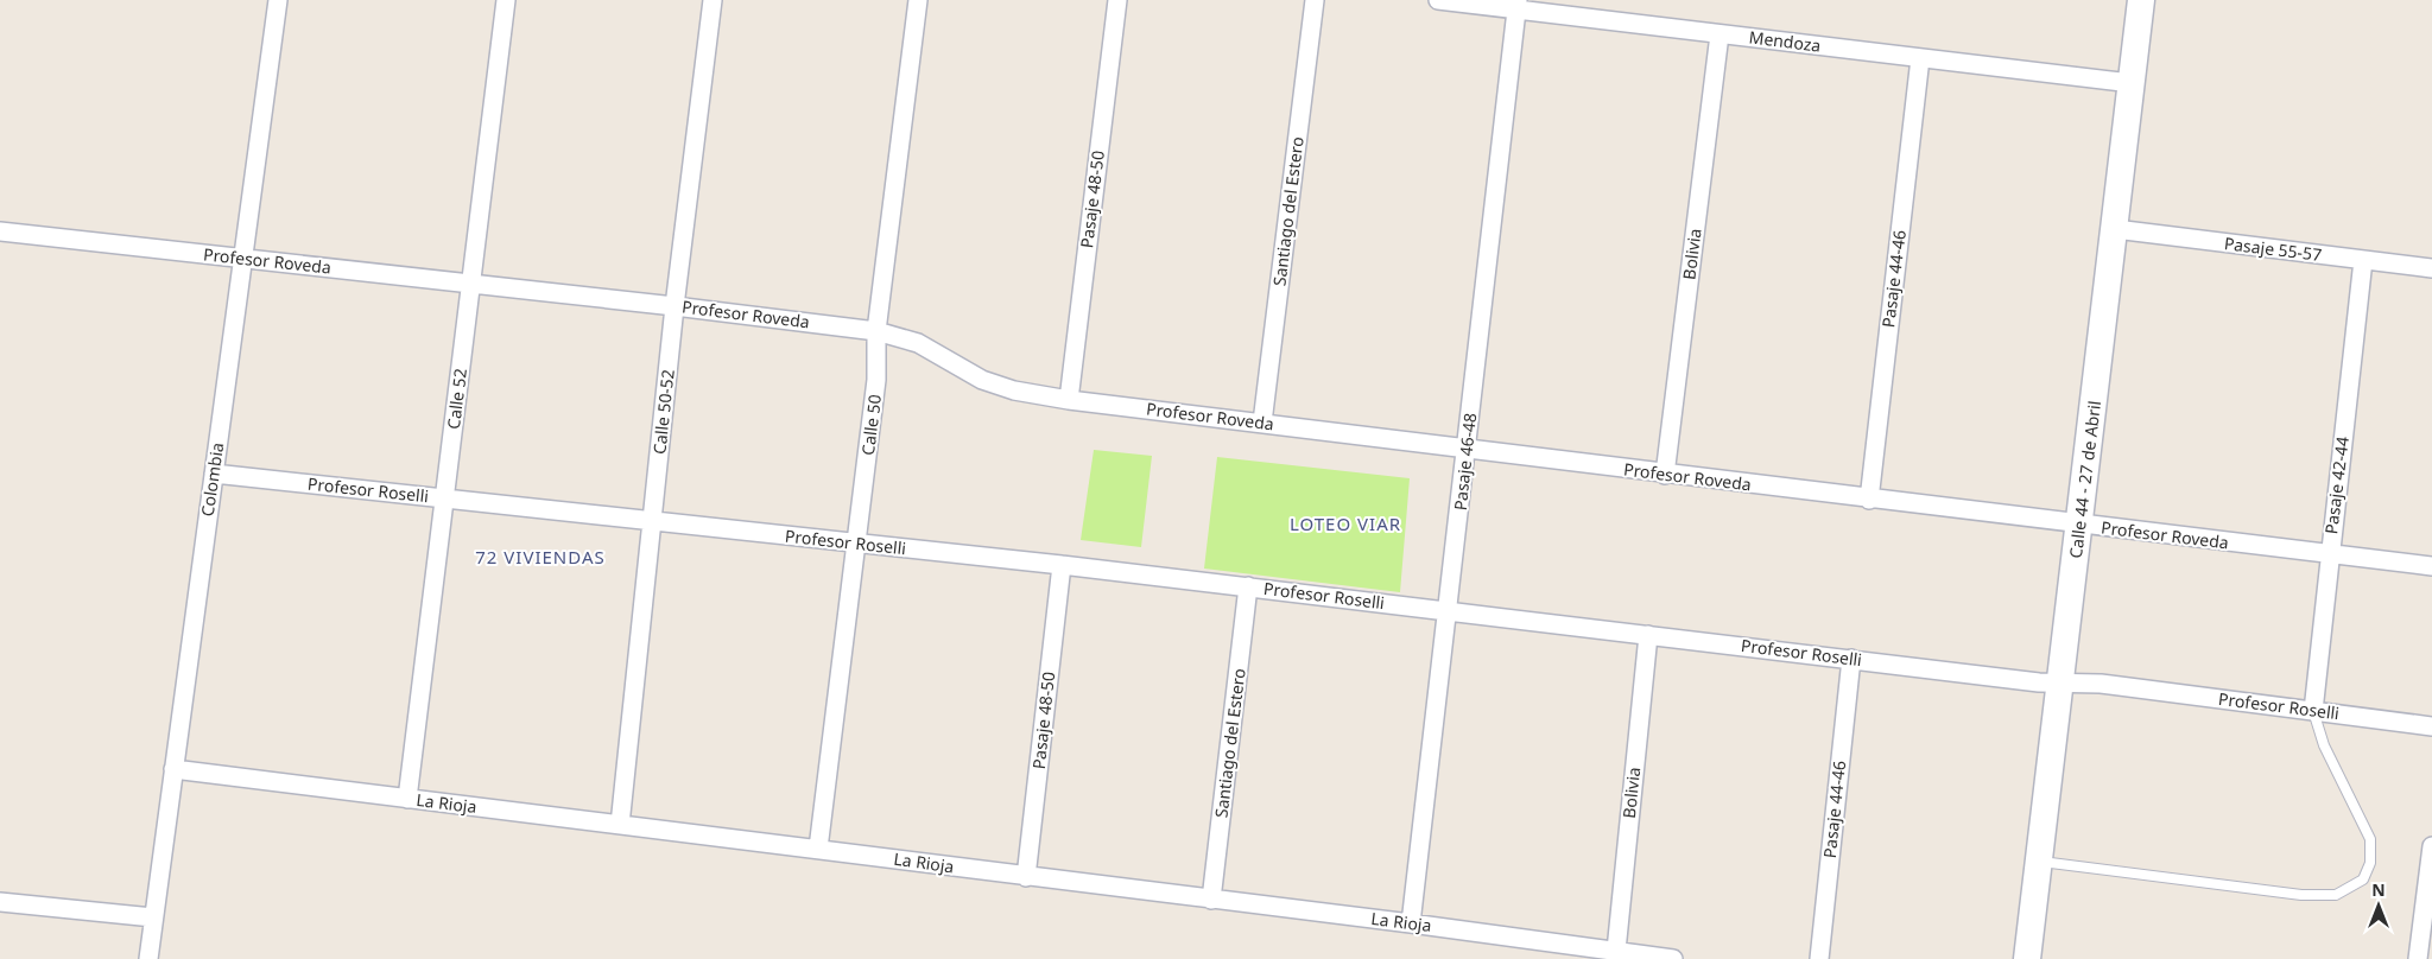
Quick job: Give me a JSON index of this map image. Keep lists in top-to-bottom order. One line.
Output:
{"streets":{"street":["Mendoza","Pasaje 48-50","Santiago del Estero","Pasaje 55-57","Bolivia","Profesor Roveda","Pasaje 44-46","Calle 52","Calle 50-52","Calle 50","Pasaje 46-48","Colombia","Calle 44 - 27 de Abril","Pasaje 42-44","Profesor Roselli","La Rioja"]},"crossings":[["Mendoza","Bolivia"],["Mendoza","Pasaje 44-46"],["Mendoza","Pasaje 46-48"],["Mendoza","Calle 44 - 27 de Abril"],["Pasaje 48-50","Profesor Roveda"],["Pasaje 48-50","Profesor Roselli"],["Pasaje 48-50","La Rioja"],["Santiago del Estero","Profesor Roveda"],["Santiago del Estero","Profesor Roselli"],["Santiago del Estero","La Rioja"],["Pasaje 55-57","Calle 44 - 27 de Abril"],["Pasaje 55-57","Pasaje 42-44"],["Bolivia","Profesor Roveda"],["Bolivia","Profesor Roselli"],["Bolivia","La Rioja"],["Profesor Roveda","Pasaje 44-46"],["Profesor Roveda","Calle 52"],["Profesor Roveda","Calle 50-52"],["Profesor Roveda","Calle 50"],["Profesor Roveda","Pasaje 46-48"],["Profesor Roveda","Colombia"],["Profesor Roveda","Calle 44 - 27 de Abril"],["Profesor Roveda","Pasaje 42-44"],["Pasaje 44-46","Profesor Roselli"],["Calle 52","Profesor Roselli"],["Calle 52","La Rioja"],["Calle 50-52","Profesor Roselli"],["Calle 50-52","La Rioja"],["Calle 50","Profesor Roselli"],["Calle 50","La Rioja"],["Pasaje 46-48","Profesor Roselli"],["Pasaje 46-48","La Rioja"],["Colombia","Profesor Roselli"],["Colombia","La Rioja"],["Calle 44 - 27 de Abril","Profesor Roselli"],["Pasaje 42-44","Profesor Roselli"]],"districts":["LOTEO VIAR","72 VIVIENDAS"],"north":"top"}
